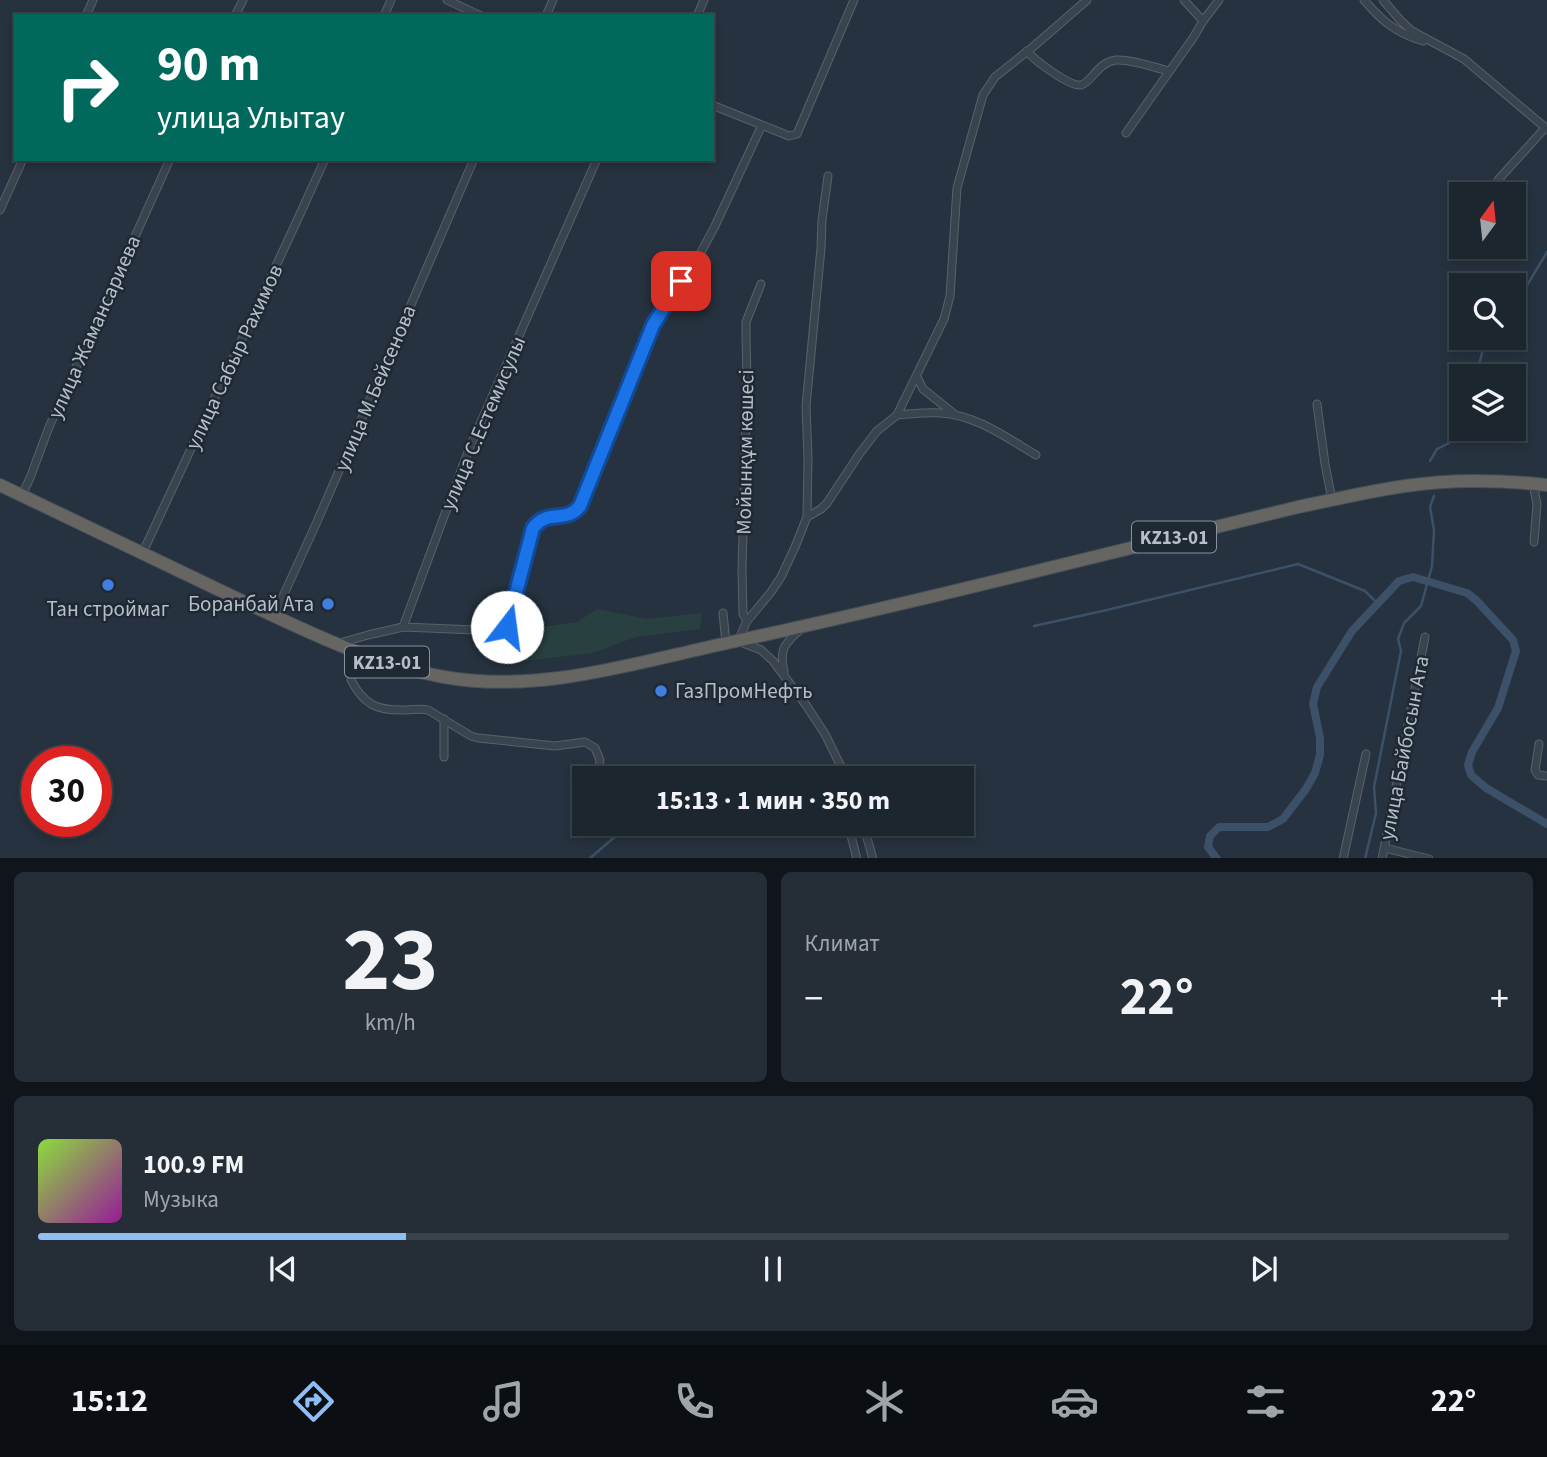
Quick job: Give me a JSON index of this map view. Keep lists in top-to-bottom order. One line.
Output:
{"streets":{"highway":["KZ13-01"],"street":["улица Жамансариева","улица Сабыр Рахимов","улица М.Бейсенова","улица С.Естемисулы","Мойынқұм көшесі","улица Байбосын Ата"]},"crossings":[["улица Жамансариева","KZ13-01"],["улица Сабыр Рахимов","KZ13-01"],["улица М.Бейсенова","KZ13-01"]],"places":["Тан строймаг","Боранбай Ата","ГазПромНефть"],"north":"top","page":{"turn":["90 m","улица Улытау"],"limit":"30","trip":"15:13 · 1 мин · 350 m","tile":[["23","km/h"],"Климат"],"heat":["−","22°","+"],"song":["100.9 FM","Музыка"],"tabs":["15:12","22°"]}}
